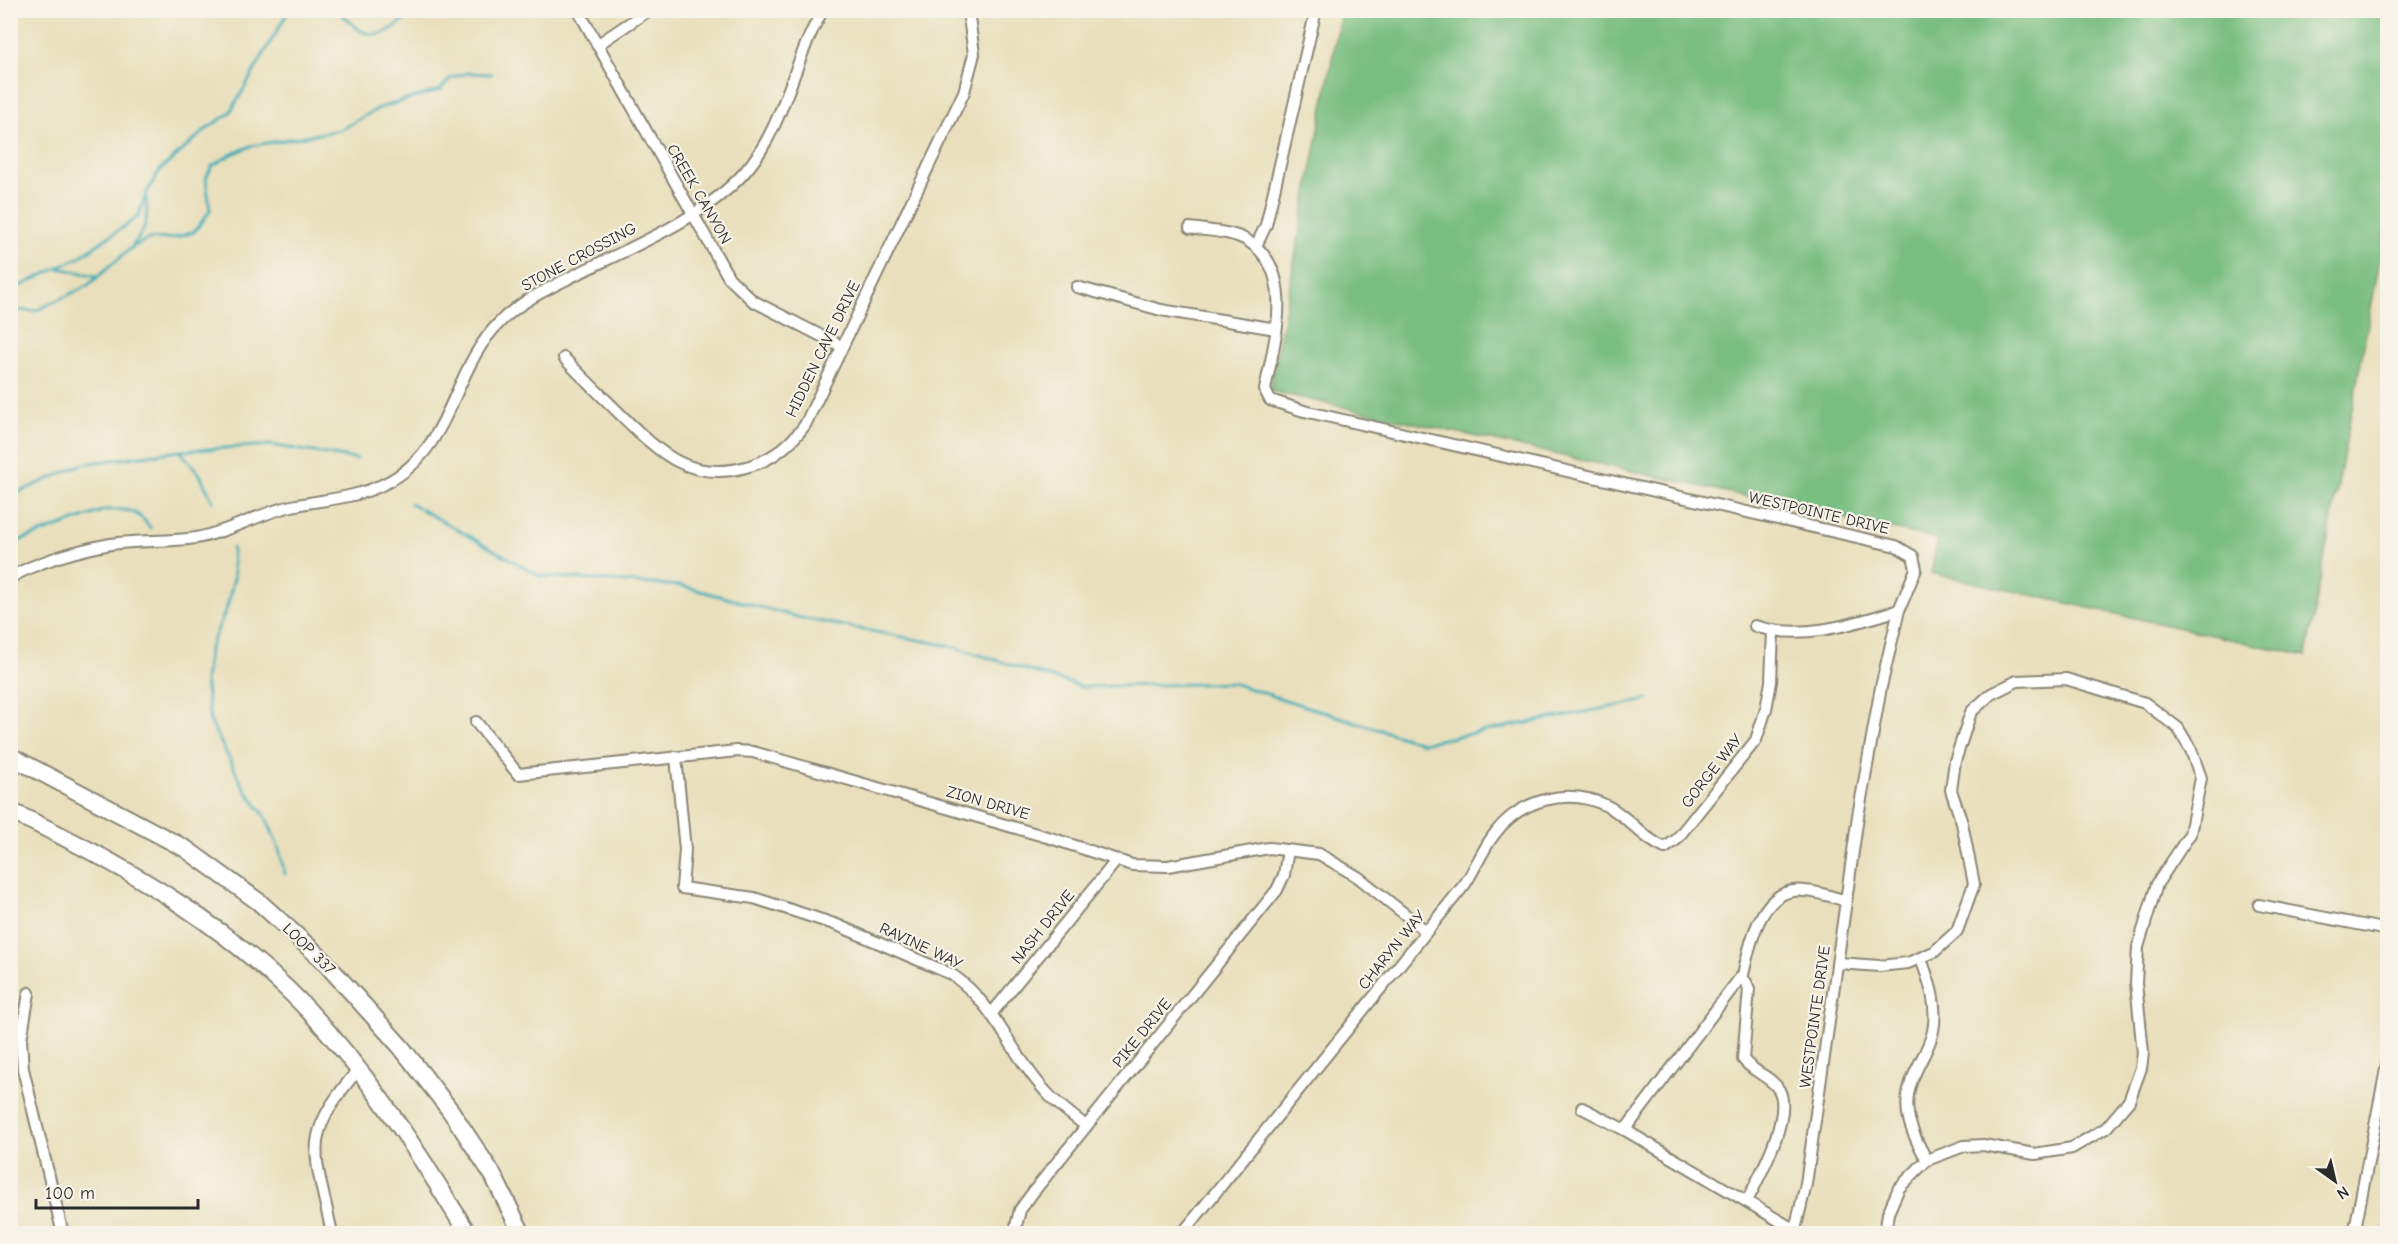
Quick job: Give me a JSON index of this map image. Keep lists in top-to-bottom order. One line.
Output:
{"streets":{"main road":["LOOP 337"],"street":["CREEK CANYON","STONE CROSSING","HIDDEN CAVE DRIVE","WESTPOINTE DRIVE","GORGE WAY","ZION DRIVE","NASH DRIVE","RAVINE WAY","CHARYN WAY","PIKE DRIVE"]},"crossings":[["CREEK CANYON","STONE CROSSING"],["CREEK CANYON","HIDDEN CAVE DRIVE"],["GORGE WAY","CHARYN WAY"],["ZION DRIVE","NASH DRIVE"],["ZION DRIVE","RAVINE WAY"],["ZION DRIVE","CHARYN WAY"],["ZION DRIVE","PIKE DRIVE"],["NASH DRIVE","RAVINE WAY"],["RAVINE WAY","PIKE DRIVE"]],"scale_bar":"100 m","north":"bottom right"}
